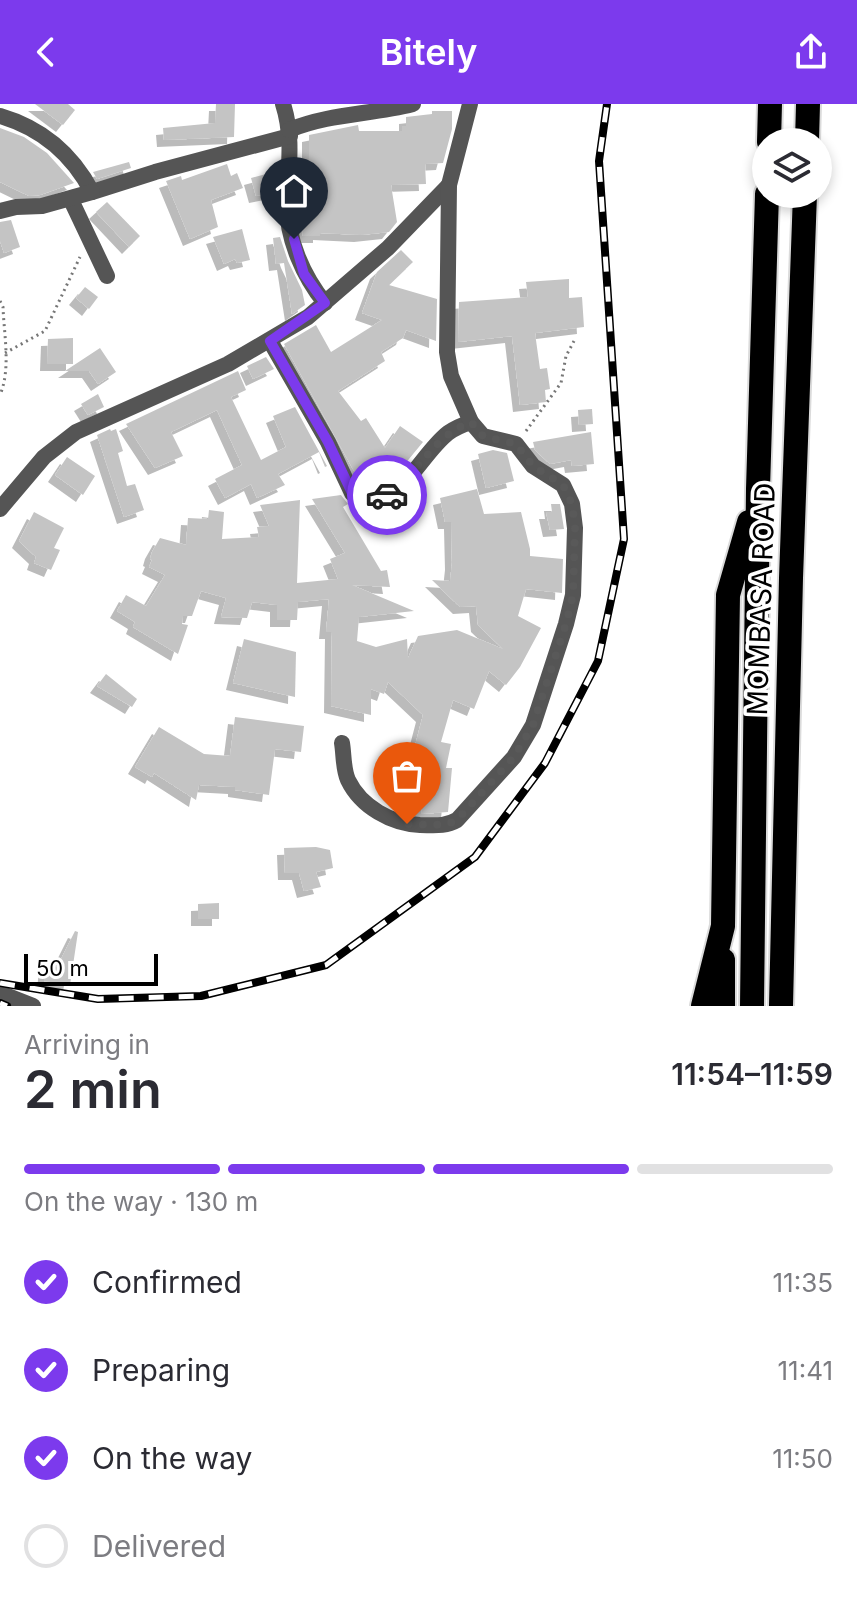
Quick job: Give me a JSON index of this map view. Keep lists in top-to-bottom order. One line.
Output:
{"streets":{"highway":["MOMBASA ROAD"]},"scale_bar":"50 m","page":{"header":"Bitely","scale":"50 m","heading":["2 min","Arriving in","11:54–11:59"],"bar":"On the way · 130 m","list":[["Confirmed","11:35"],["Preparing","11:41"],["On the way","11:50"],"Delivered"]}}
